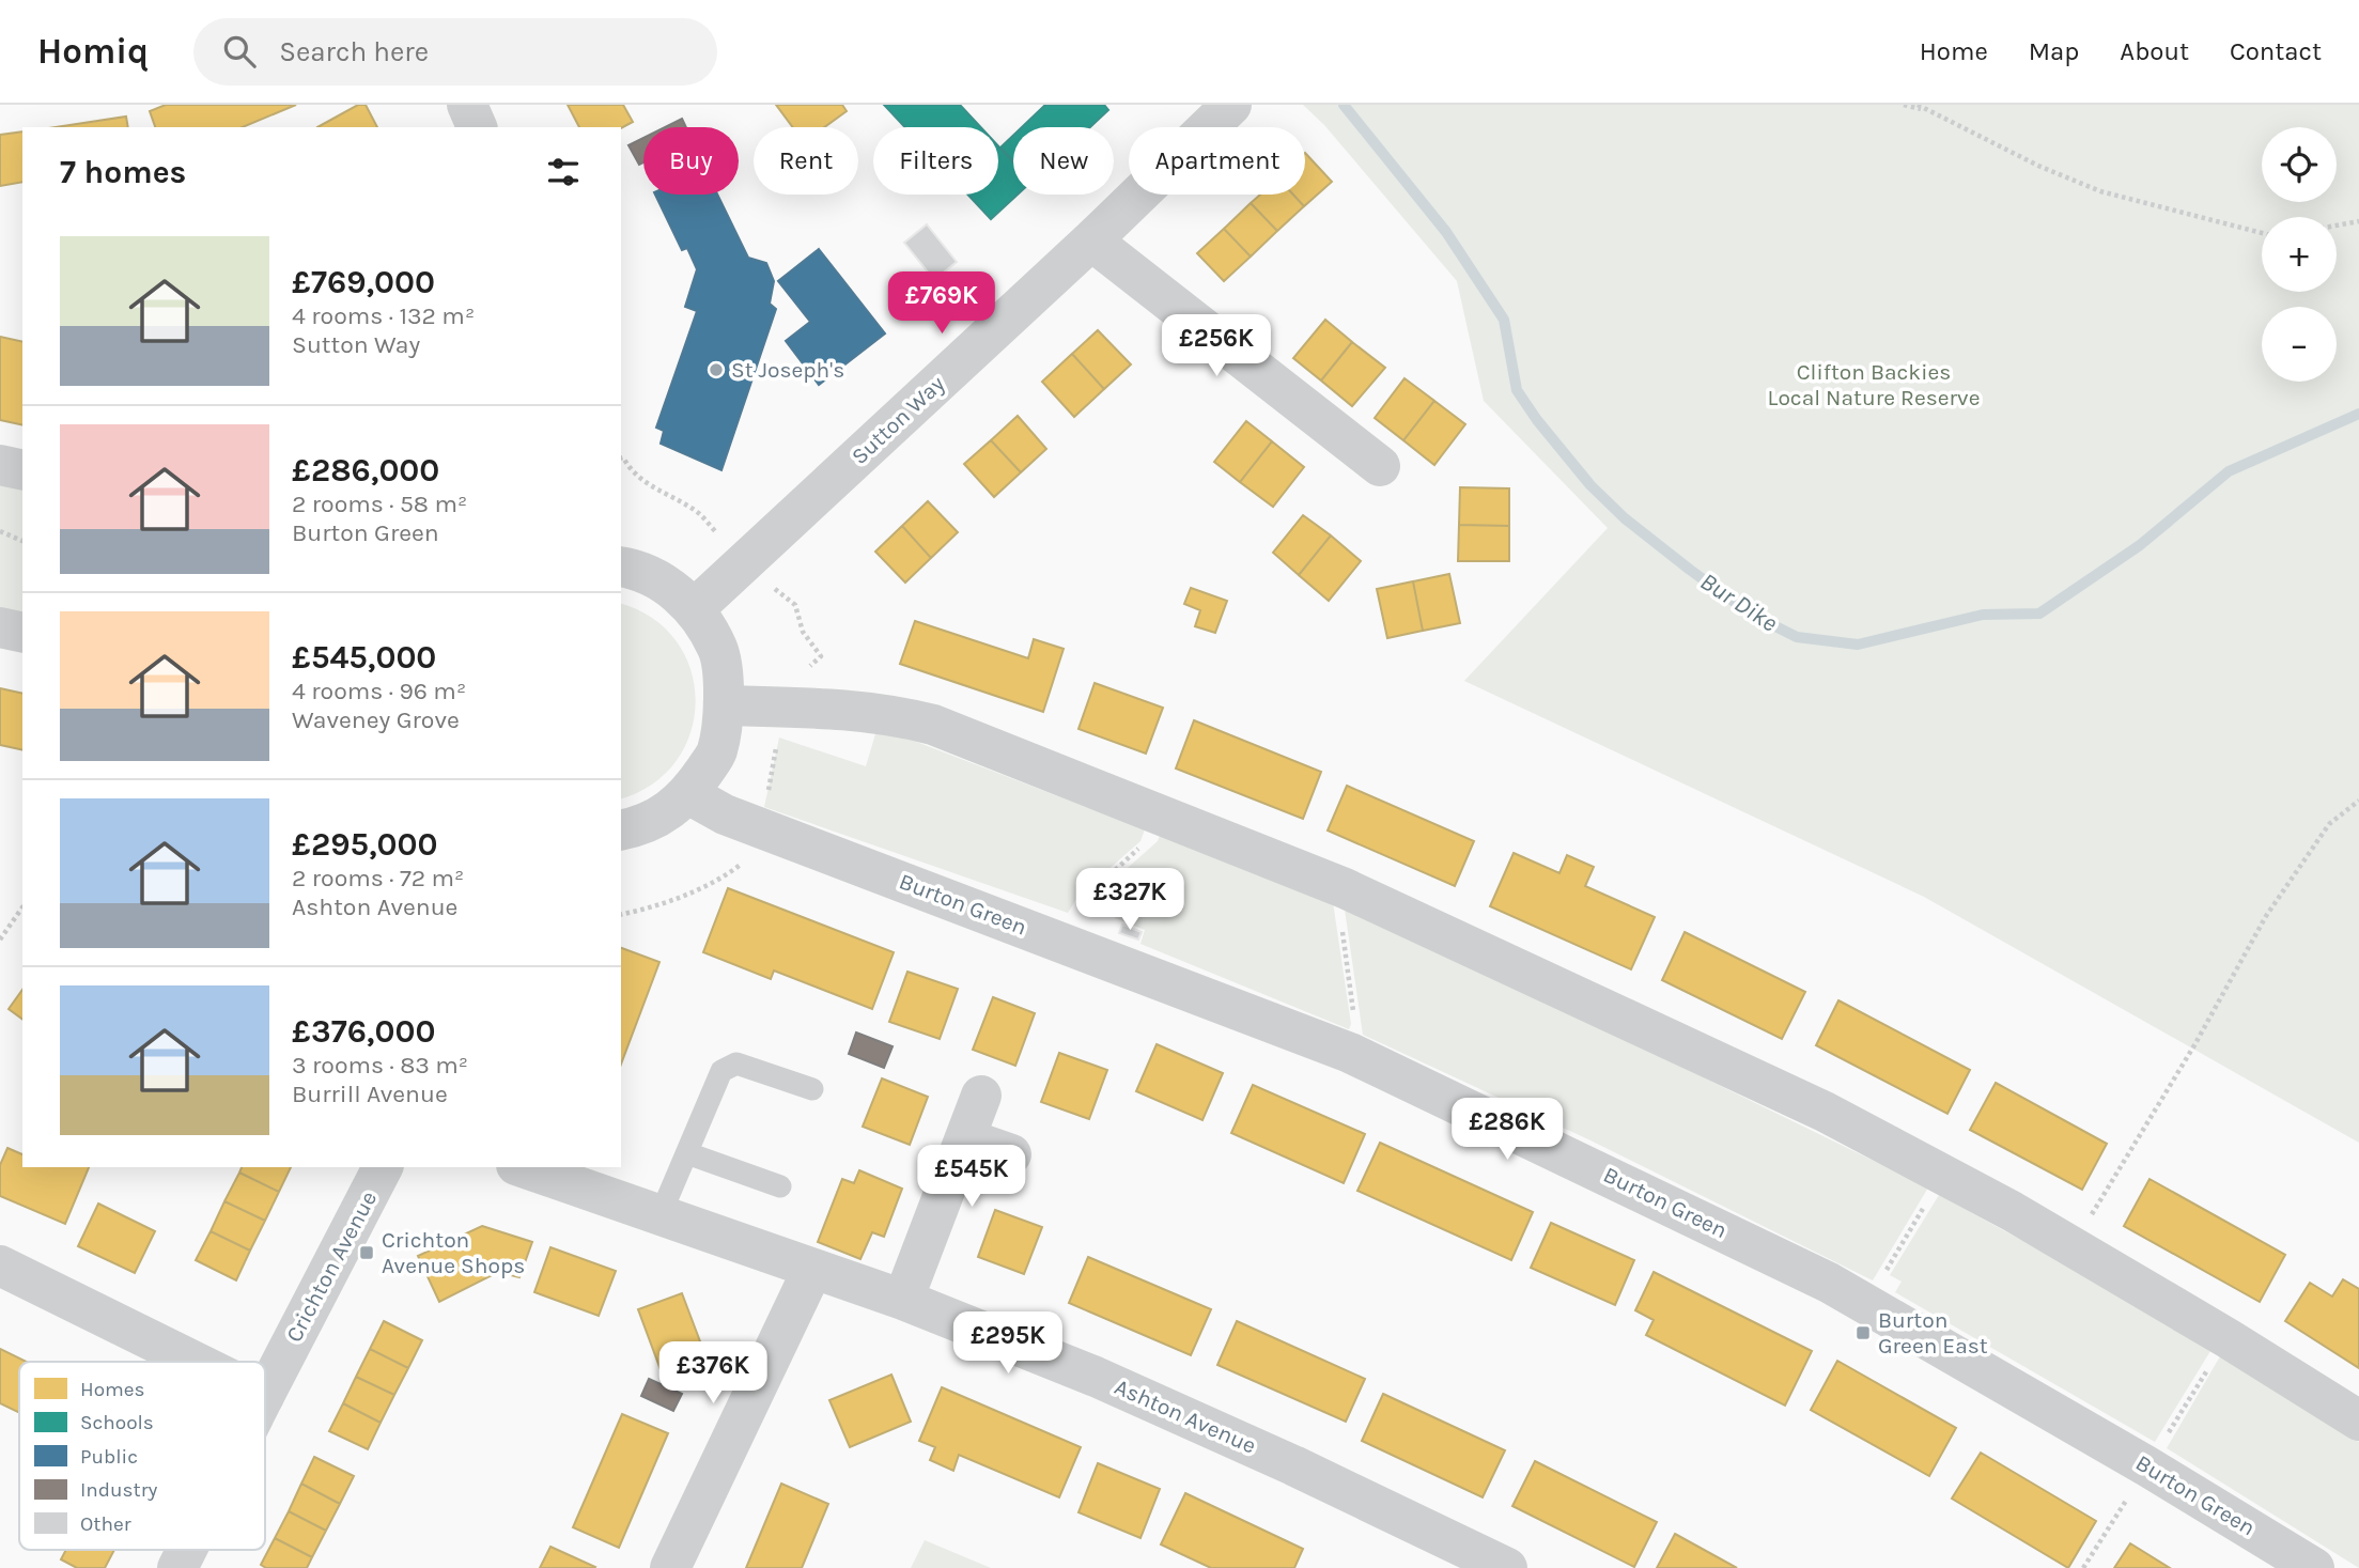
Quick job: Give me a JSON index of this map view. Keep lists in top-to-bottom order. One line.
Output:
{"streets":{"street":["Sutton Way","Burton Green","Crichton Avenue","Ashton Avenue"]},"water":["Bur Dike"],"parks":["Clifton Backies Local Nature Reserve"],"places":{"other":["St Joseph's"],"transit":["Crichton Avenue Shops","Burton Green East"]},"legend":["Homes","Schools","Public","Industry","Other"],"page":{"header":"Homiq","search":"Search here","nav":["Home","Map","About","Contact"],"map_buttons":["+","−"],"chip":["Buy","Rent","Filters","New","Apartment"],"heading":"7 homes","list":[{"name":"£769,000","note":"4 rooms · 132 m² · Sutton Way"},{"name":"£286,000","note":"2 rooms · 58 m² · Burton Green"},{"name":"£545,000","note":"4 rooms · 96 m² · Waveney Grove"},{"name":"£295,000","note":"2 rooms · 72 m² · Ashton Avenue"},{"name":"£376,000","note":"3 rooms · 83 m² · Burrill Avenue"}],"price":["£769K","£256K","£327K","£286K","£545K","£295K","£376K"]}}
